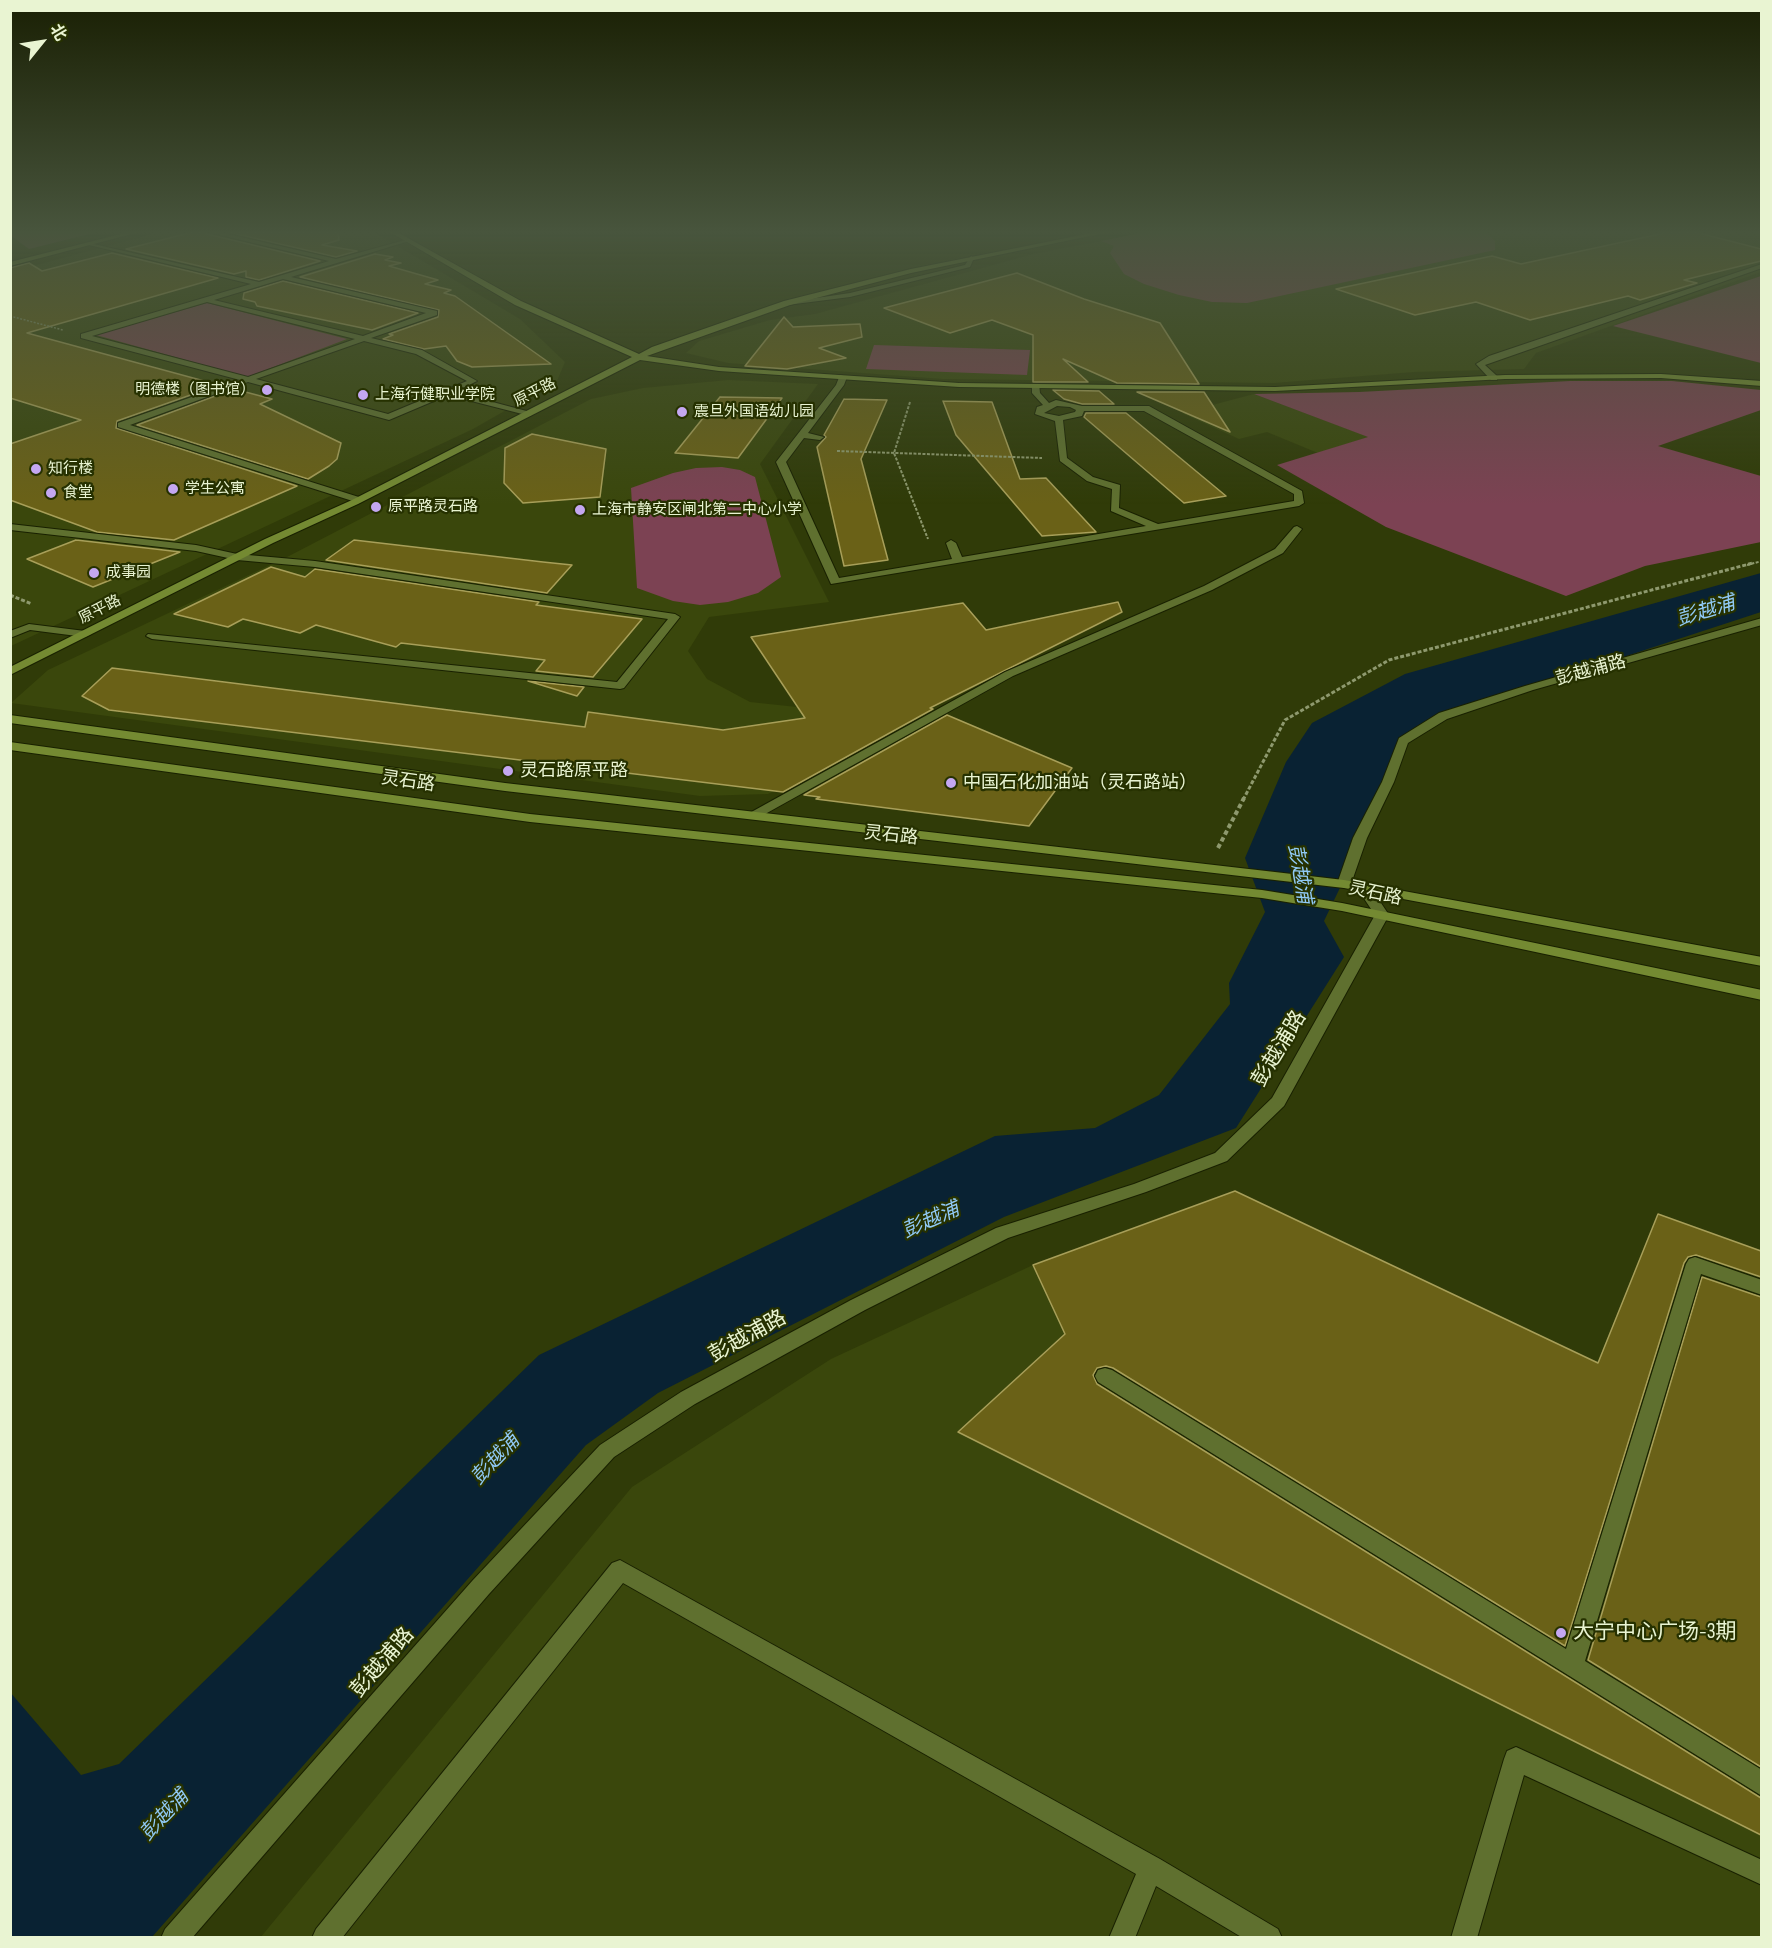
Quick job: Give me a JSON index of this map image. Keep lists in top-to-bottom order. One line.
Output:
{"streets":{"street":["原平路","彭越浦路","灵石路"]},"crossings":[["彭越浦路","灵石路"]],"water":["彭越浦"],"places":["明德楼（图书馆）","上海行健职业学院","震旦外国语幼儿园","知行楼","学生公寓","食堂","原平路灵石路","上海市静安区闸北第二中心小学","成事园","灵石路原平路","中国石化加油站（灵石路站）","大宁中心广场-3期"],"north":"top right"}
